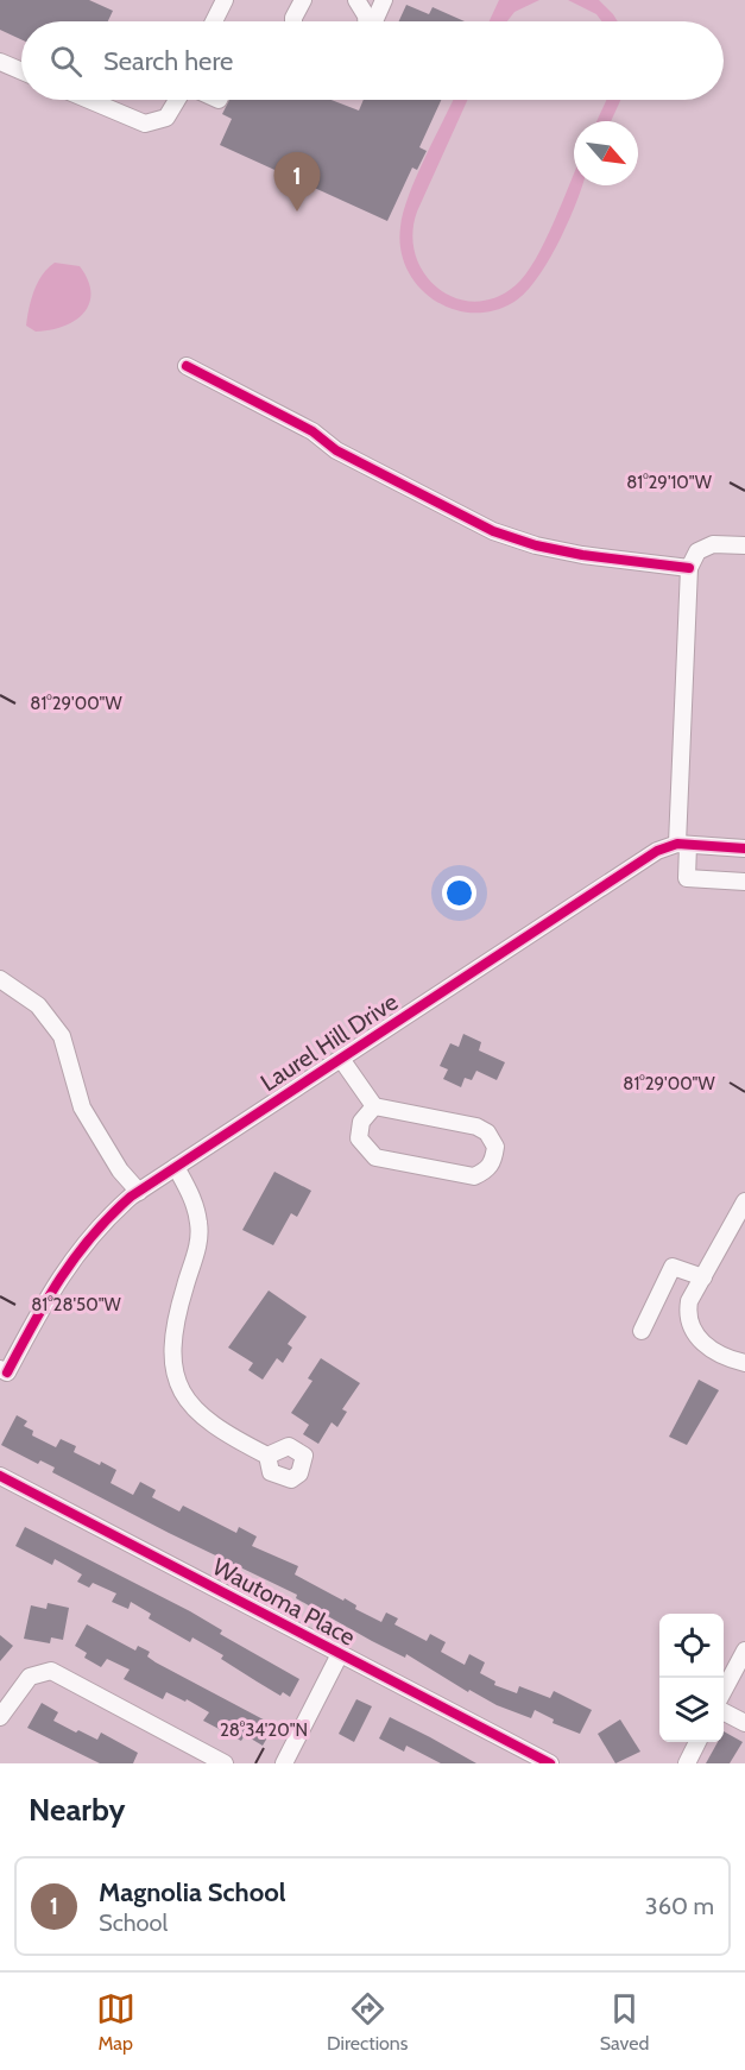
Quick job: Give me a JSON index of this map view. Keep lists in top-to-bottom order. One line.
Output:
{"streets":{"street":["Laurel Hill Drive","Wautoma Place"]},"north":"bottom right","page":{"search":"Search here","pins":"1","heading":"Nearby","list":[{"mark":"1","name":"Magnolia School","note":"School","value":"360 m"}],"nav":["Map","Directions","Saved"]},"coordinates":["81°29'10\"W","81°29'00\"W","81°28'50\"W","28°34'20\"N"]}
